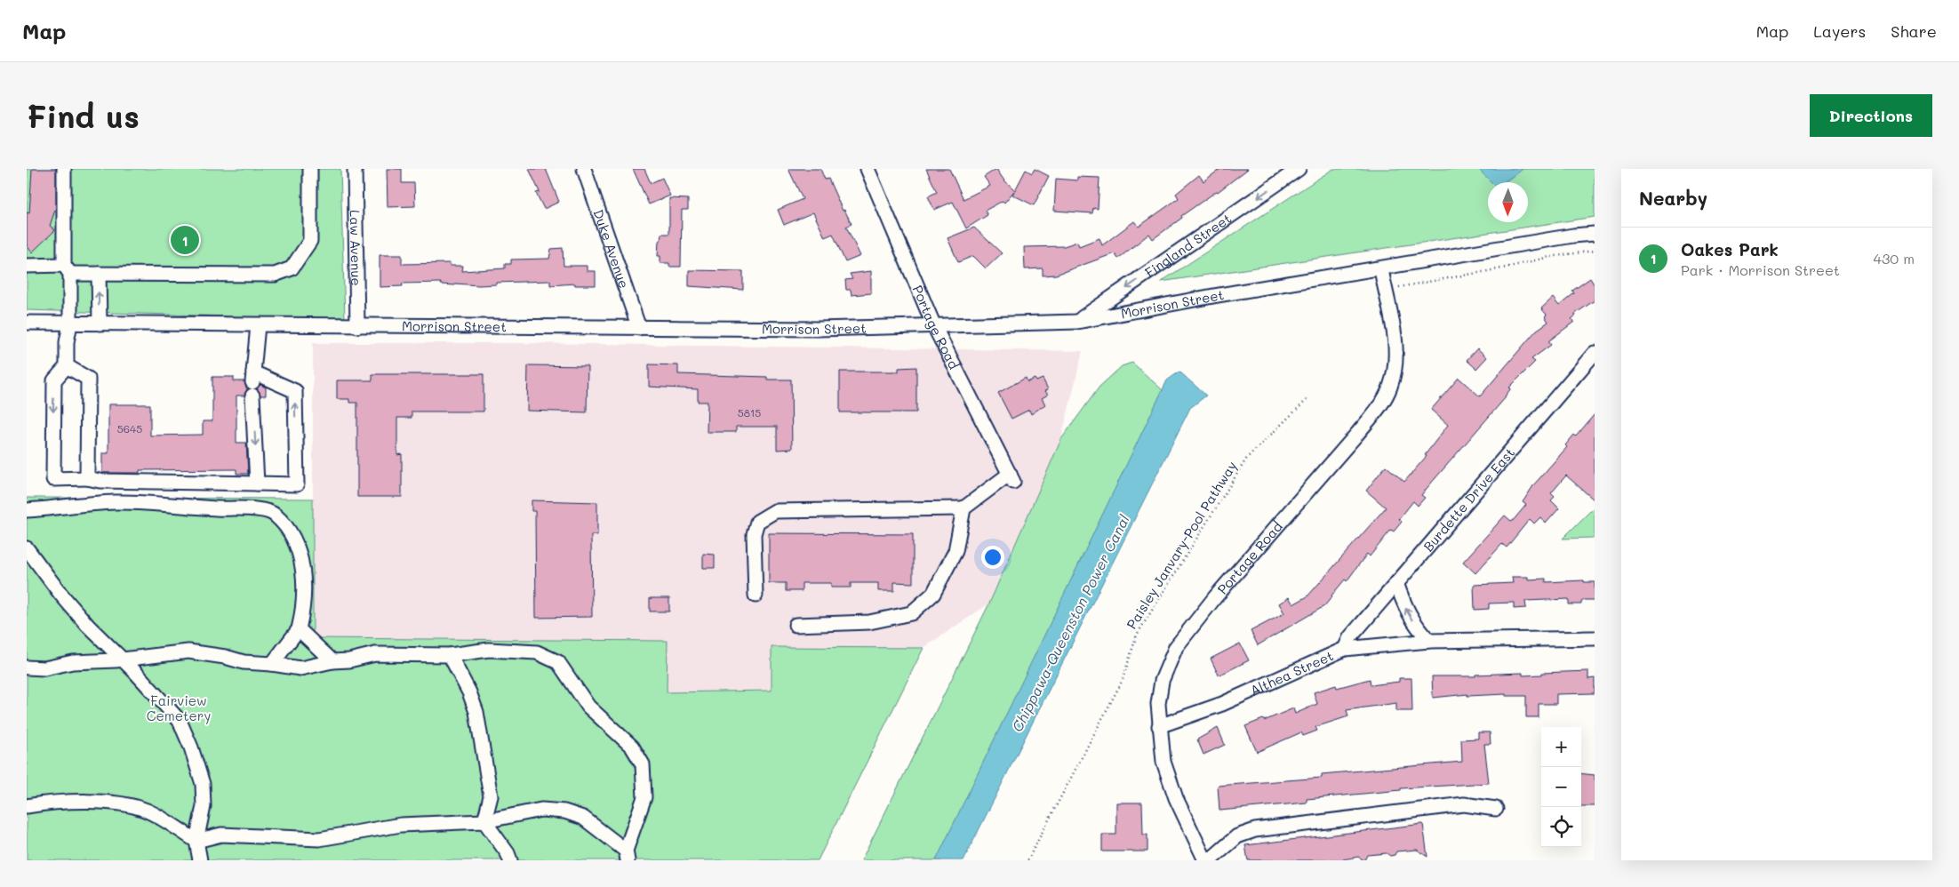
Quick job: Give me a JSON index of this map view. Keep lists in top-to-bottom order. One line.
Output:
{"streets":{"street":["Fingland Street","Law Avenue","Duke Avenue","Morrison Street","Portage Road","Burdette Drive East","Althea Street"],"path":["Paisley Janvary-Pool Pathway"]},"crossings":[["Fingland Street","Morrison Street"],["Law Avenue","Morrison Street"],["Duke Avenue","Morrison Street"],["Morrison Street","Portage Road"],["Portage Road","Althea Street"],["Burdette Drive East","Althea Street"]],"one_way":["Fingland Street"],"water":["Chippawa-Queenston Power Canal"],"parks":["Fairview Cemetery"],"house_numbers":["5815","5645"],"north":"bottom","page":{"header":"Map","nav":["Map","Layers","Share"],"buttons":"Directions","title":"Find us","heading":"Nearby","pins":"1","list":[{"mark":"1","name":"Oakes Park","note":"Park · Morrison Street","value":"430 m"}],"map_buttons":["+","−"]}}
